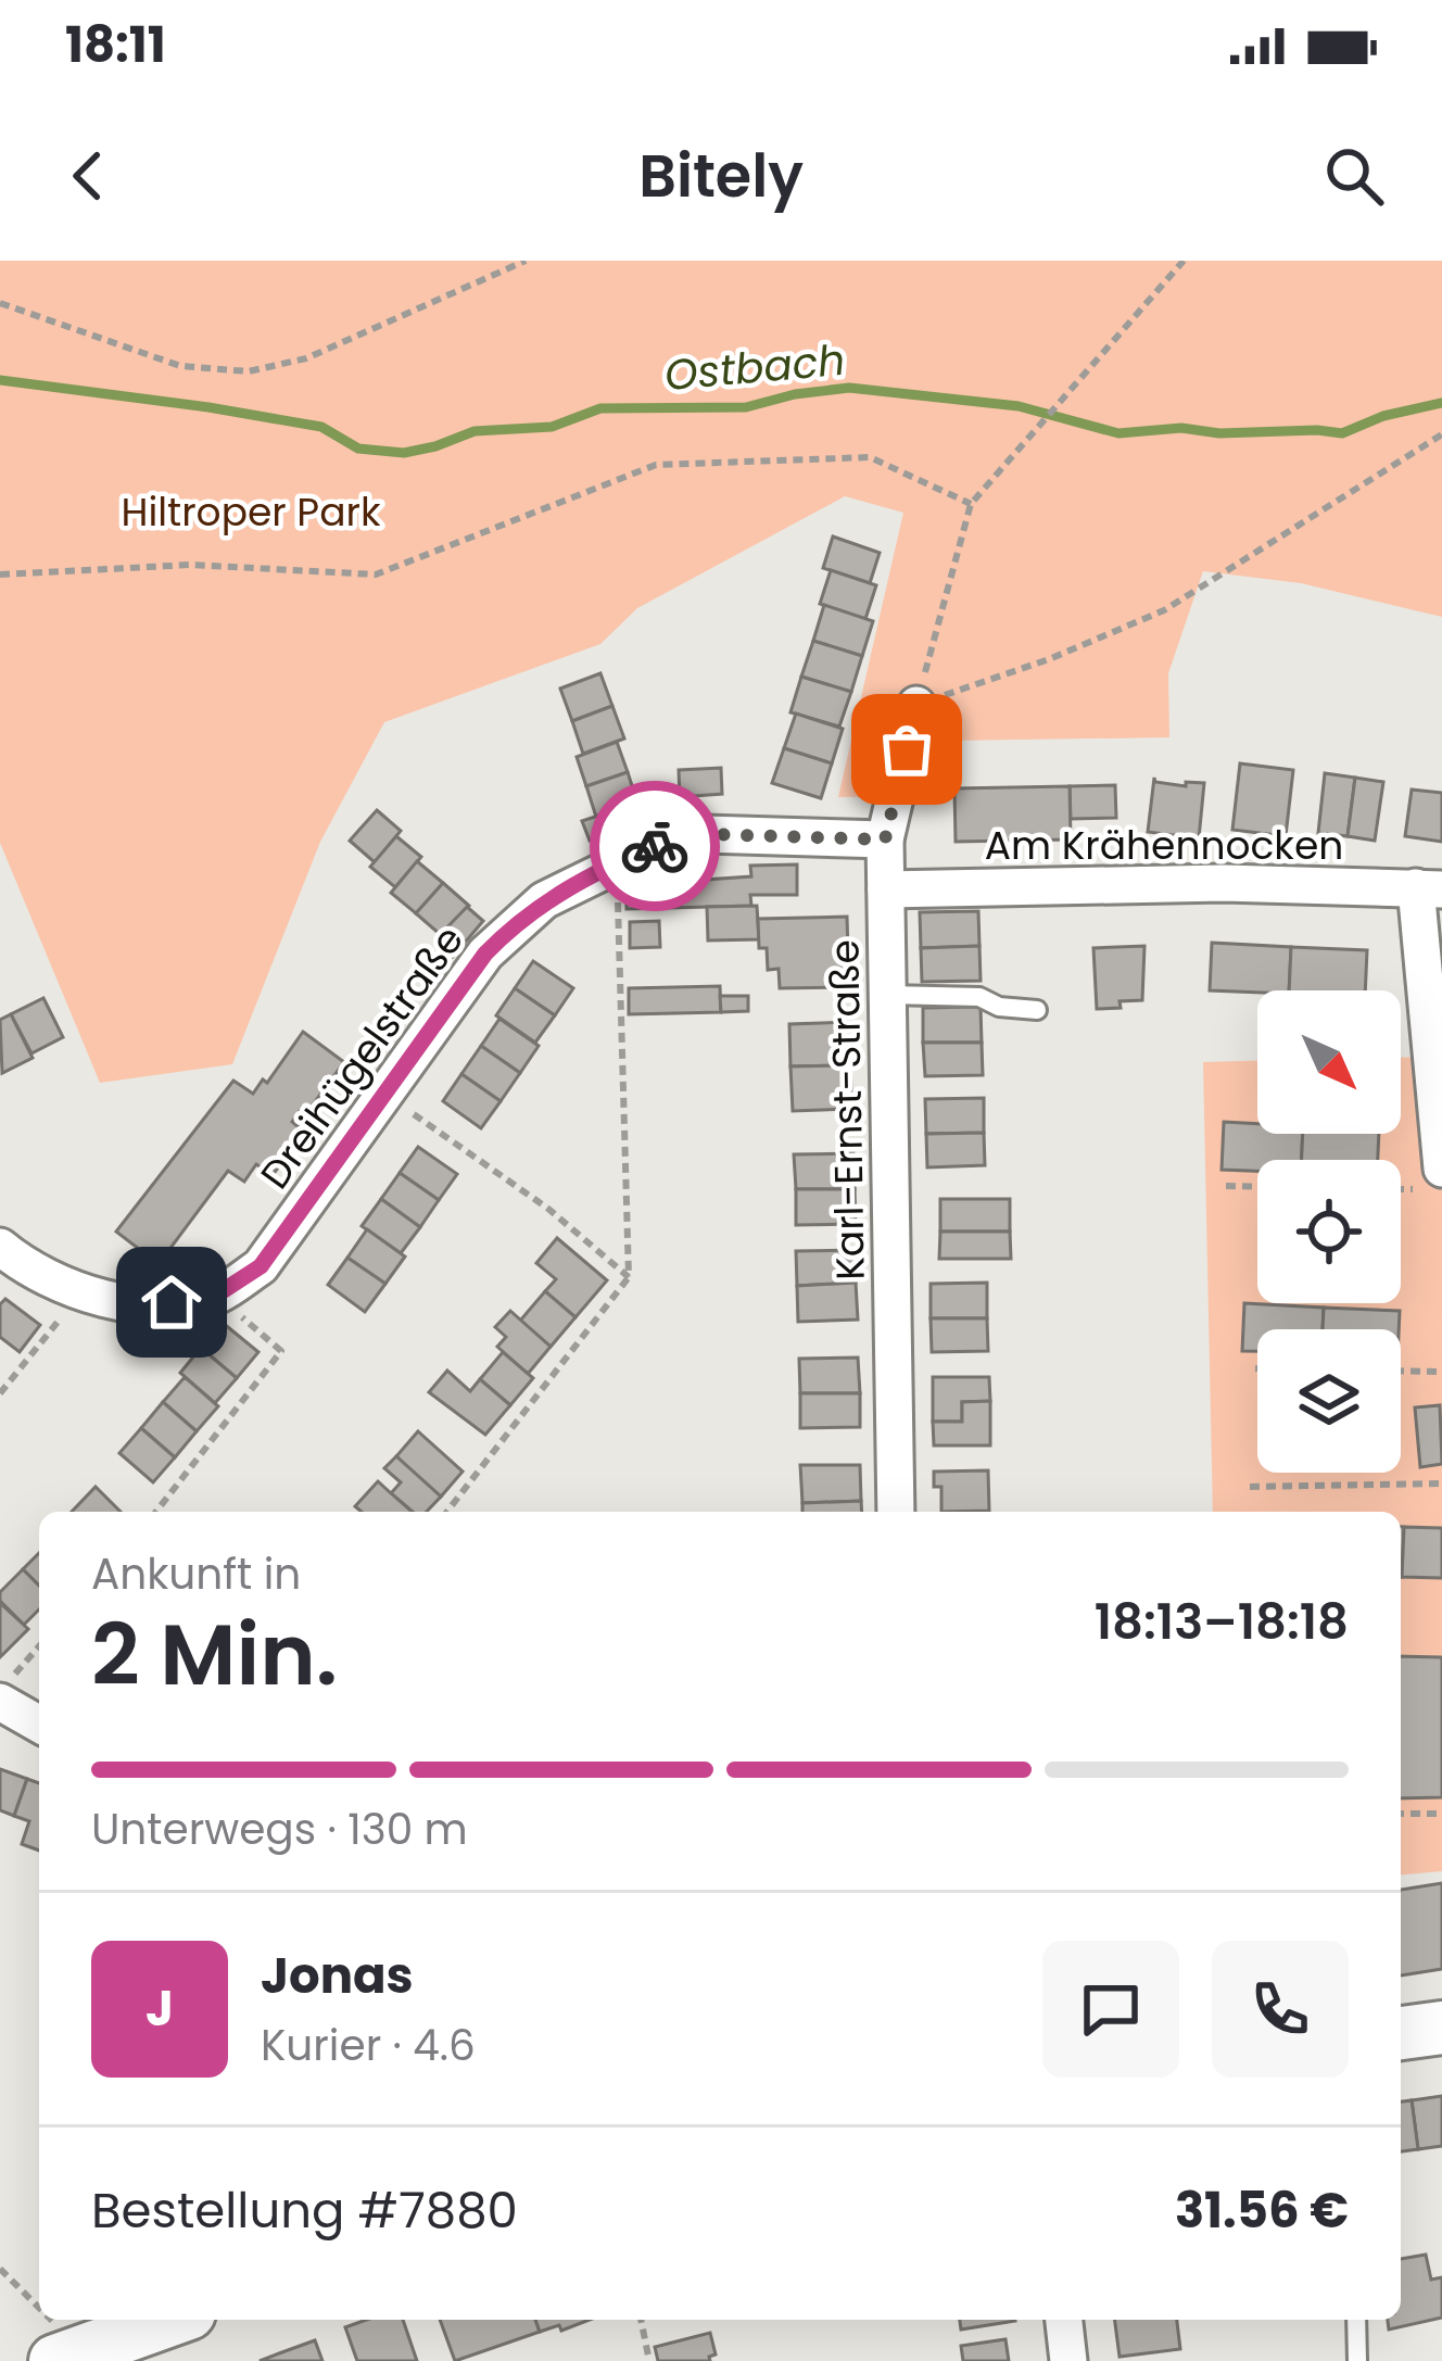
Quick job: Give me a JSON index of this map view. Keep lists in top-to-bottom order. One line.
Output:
{"streets":{"street":["Am Krähennocken","Dreihügelstraße","Karl-Ernst-Straße"]},"crossings":[["Am Krähennocken","Karl-Ernst-Straße"],["Dreihügelstraße","Karl-Ernst-Straße"]],"water":["Ostbach"],"parks":["Hiltroper Park"],"north":"bottom right","page":{"status":"18:11","header":"Bitely","heading":["2 Min.","Ankunft in","18:13–18:18"],"panel":["Jonas","Kurier · 4.6","Bestellung #7880","31.56 €"],"bar":"Unterwegs · 130 m","round":"J"}}
